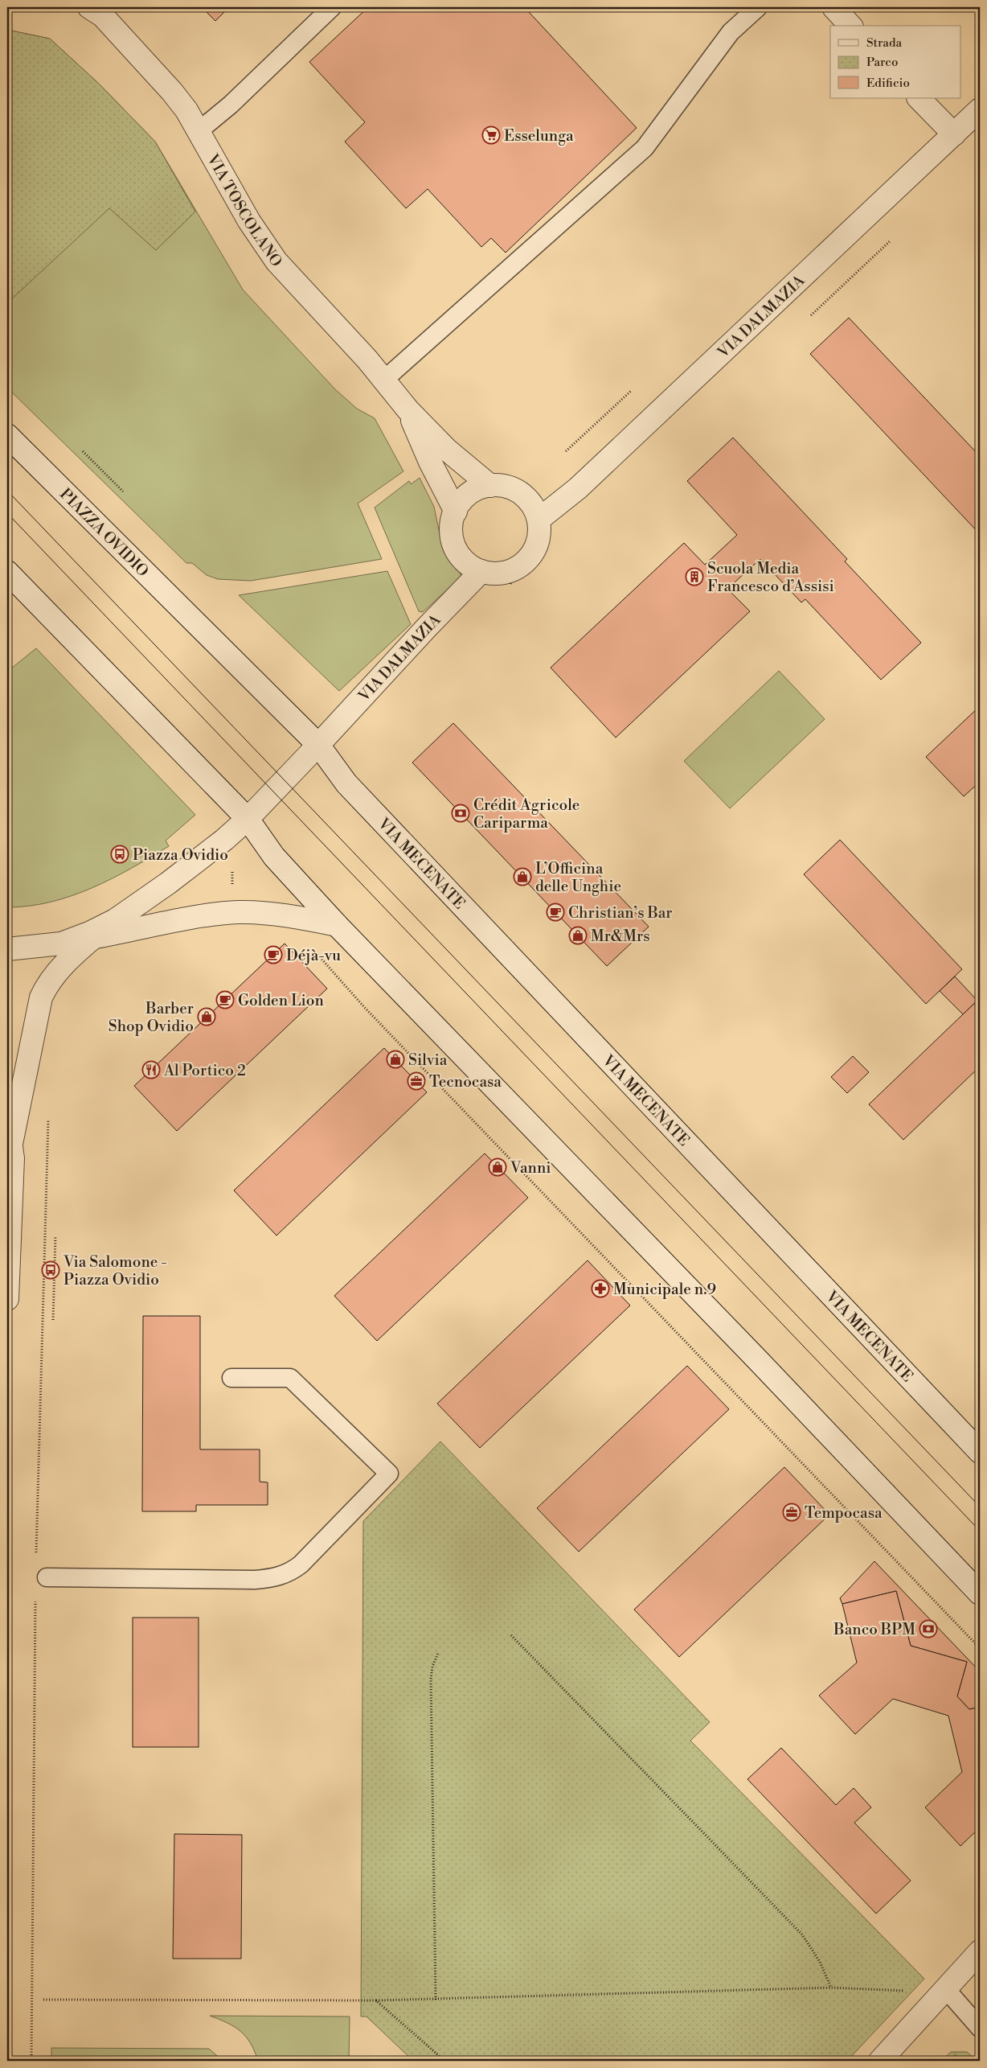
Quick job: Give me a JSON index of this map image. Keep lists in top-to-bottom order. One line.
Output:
{"streets":{"street":["VIA TOSCOLANO","VIA DALMAZIA","PIAZZA OVIDIO","VIA MECENATE"]},"crossings":[["VIA TOSCOLANO","VIA DALMAZIA"],["VIA DALMAZIA","PIAZZA OVIDIO"],["VIA DALMAZIA","VIA MECENATE"],["PIAZZA OVIDIO","VIA MECENATE"]],"places":{"supermarket":["Esselunga"],"building":["Scuola Media Francesco d’Assisi"],"bank":["Crédit Agricole Cariparma","Banco BPM"],"bus stop":["Piazza Ovidio","Via Salomone - Piazza Ovidio"],"shop":["L’Officina delle Unghie","Mr&Mrs","Barber Shop Ovidio","Silvia","Vanni"],"cafe":["Christian’s Bar","Déjà-vu","Golden Lion"],"restaurant":["Al Portico 2"],"office":["Tecnocasa","Tempocasa"],"pharmacy":["Municipale n.9"]},"legend":["Strada","Parco","Edificio"]}
